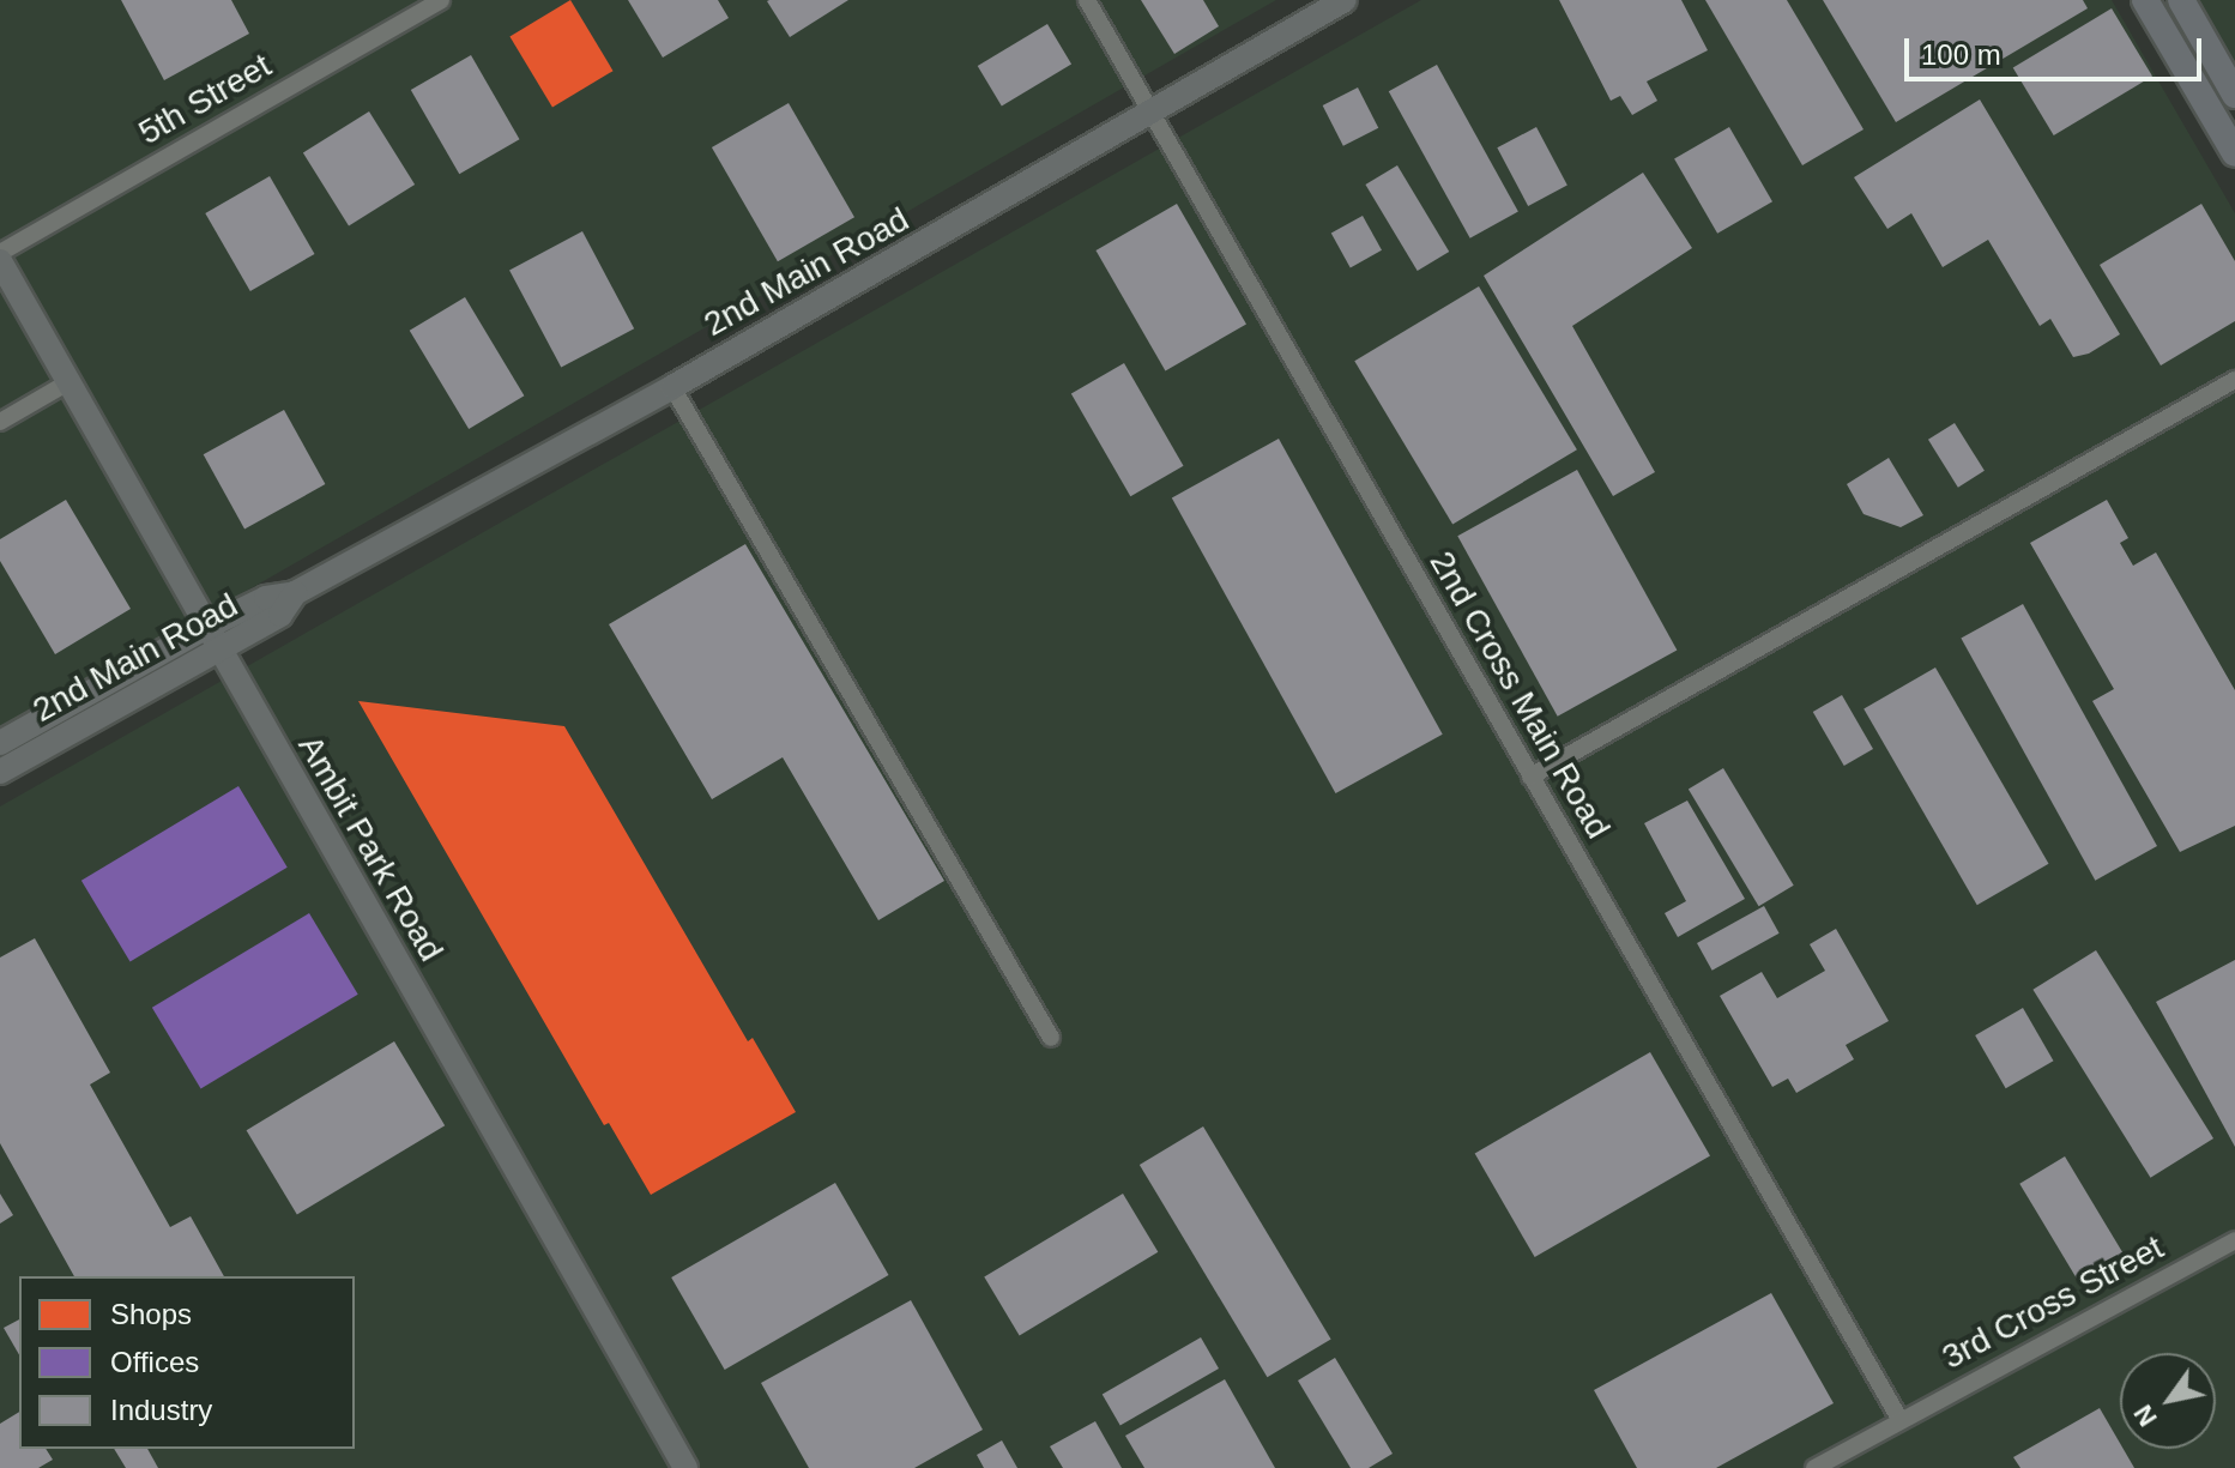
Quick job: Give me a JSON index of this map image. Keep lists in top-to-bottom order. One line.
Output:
{"streets":{"main road":["2nd Main Road","Ambit Park Road"],"street":["5th Street","2nd Cross Main Road","3rd Cross Street"]},"crossings":[["2nd Main Road","2nd Cross Main Road"],["2nd Main Road","Ambit Park Road"],["2nd Cross Main Road","3rd Cross Street"]],"legend":["Shops","Offices","Industry"],"scale_bar":"100 m","north":"bottom left"}
